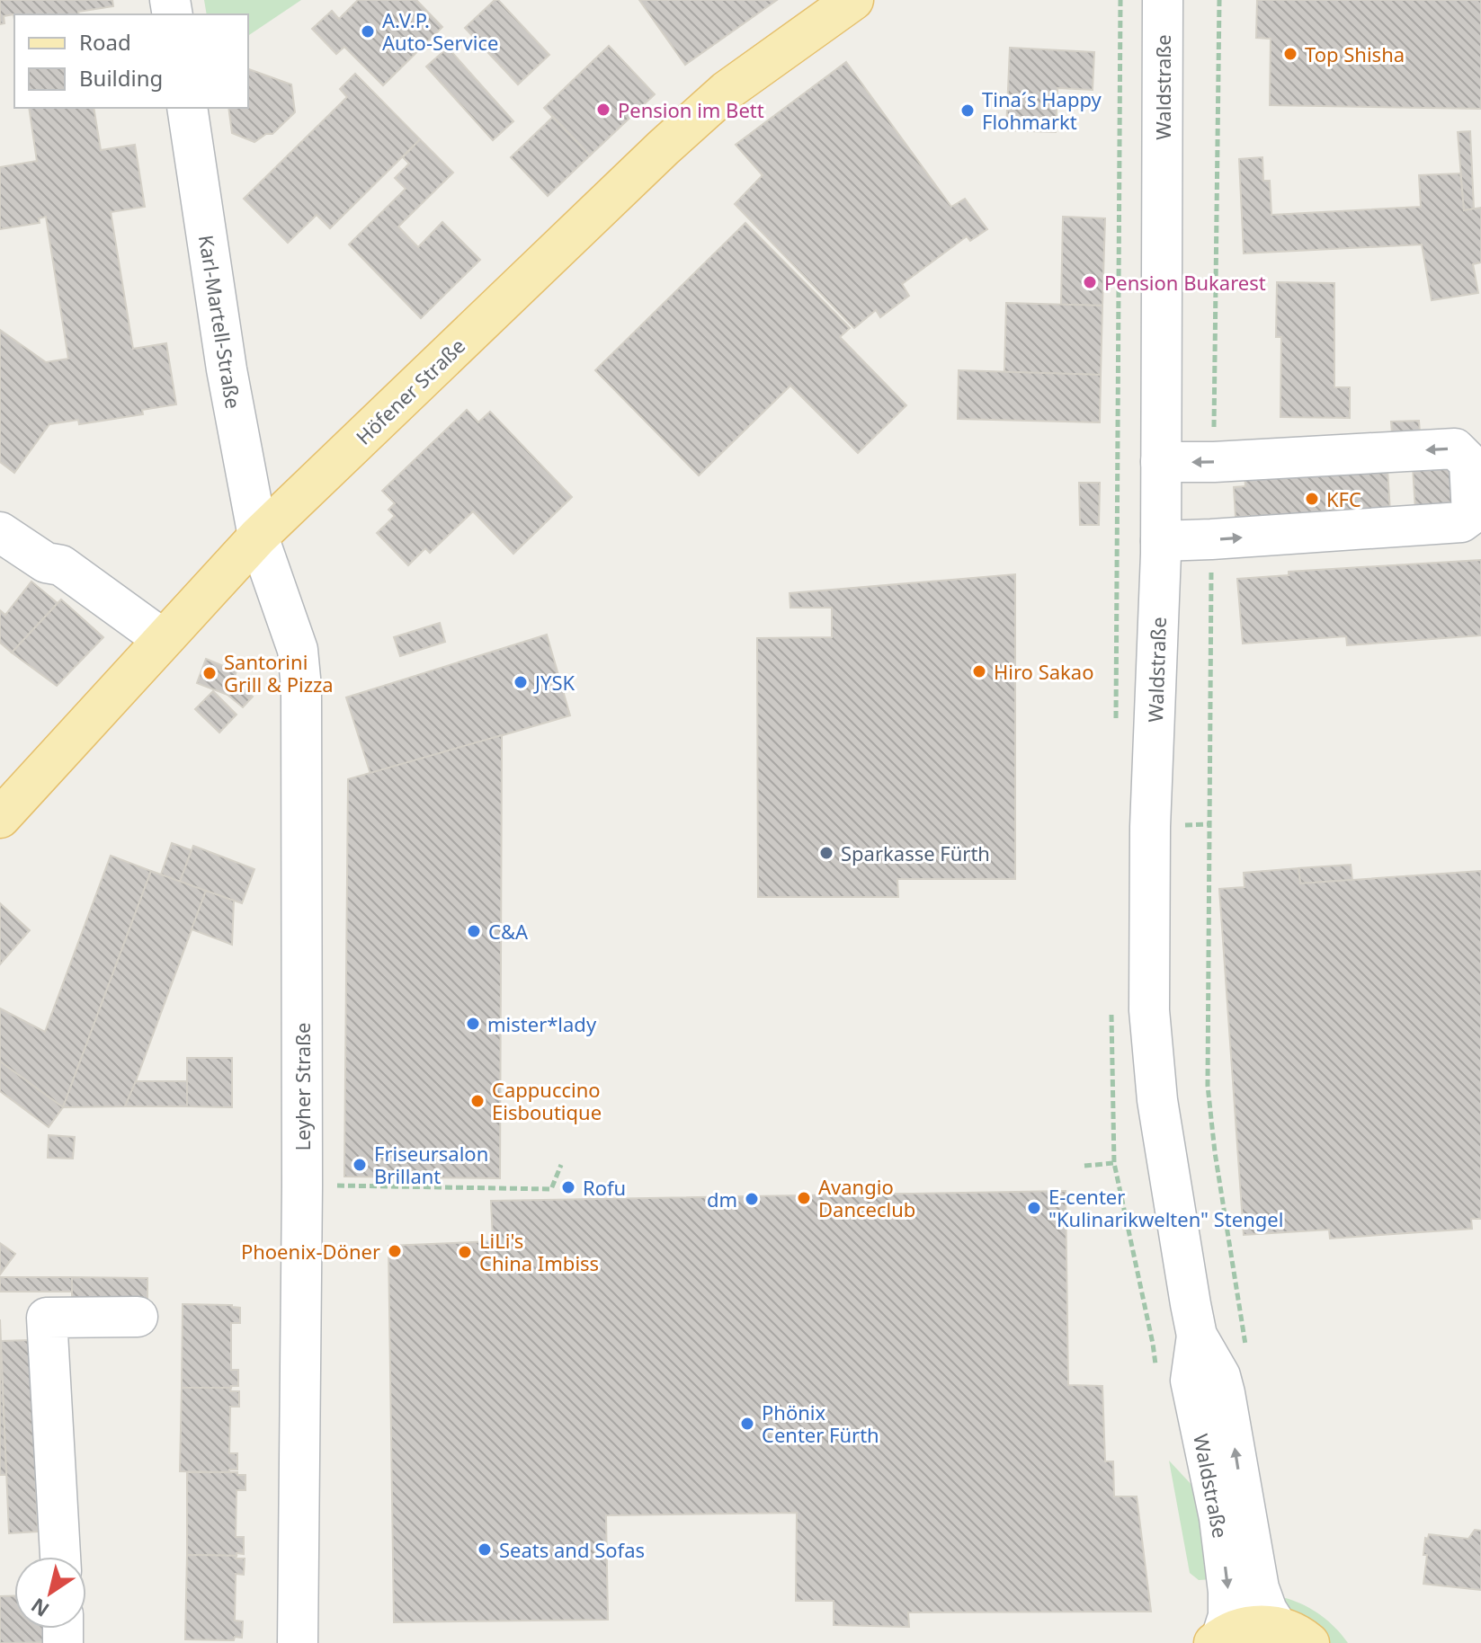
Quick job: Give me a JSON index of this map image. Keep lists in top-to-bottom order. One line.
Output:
{"streets":{"main road":["Höfener Straße"],"street":["Waldstraße","Karl-Martell-Straße","Leyher Straße"]},"crossings":[["Karl-Martell-Straße","Höfener Straße"],["Karl-Martell-Straße","Leyher Straße"],["Höfener Straße","Leyher Straße"]],"places":["A.V.P. Auto-Service","Top Shisha","Pension im Bett","Tina´s Happy Flohmarkt","Pension Bukarest","KFC","Hiro Sakao","Santorini Grill & Pizza","JYSK","Sparkasse Fürth","C&A","mister*lady","Cappuccino Eisboutique","Friseursalon Brillant","Rofu","Avangio Danceclub","dm","E-center \"Kulinarikwelten\" Stengel","Phoenix-Döner","LiLi's China Imbiss","Phönix Center Fürth","Seats and Sofas"],"legend":["Road","Building"],"north":"bottom left"}
